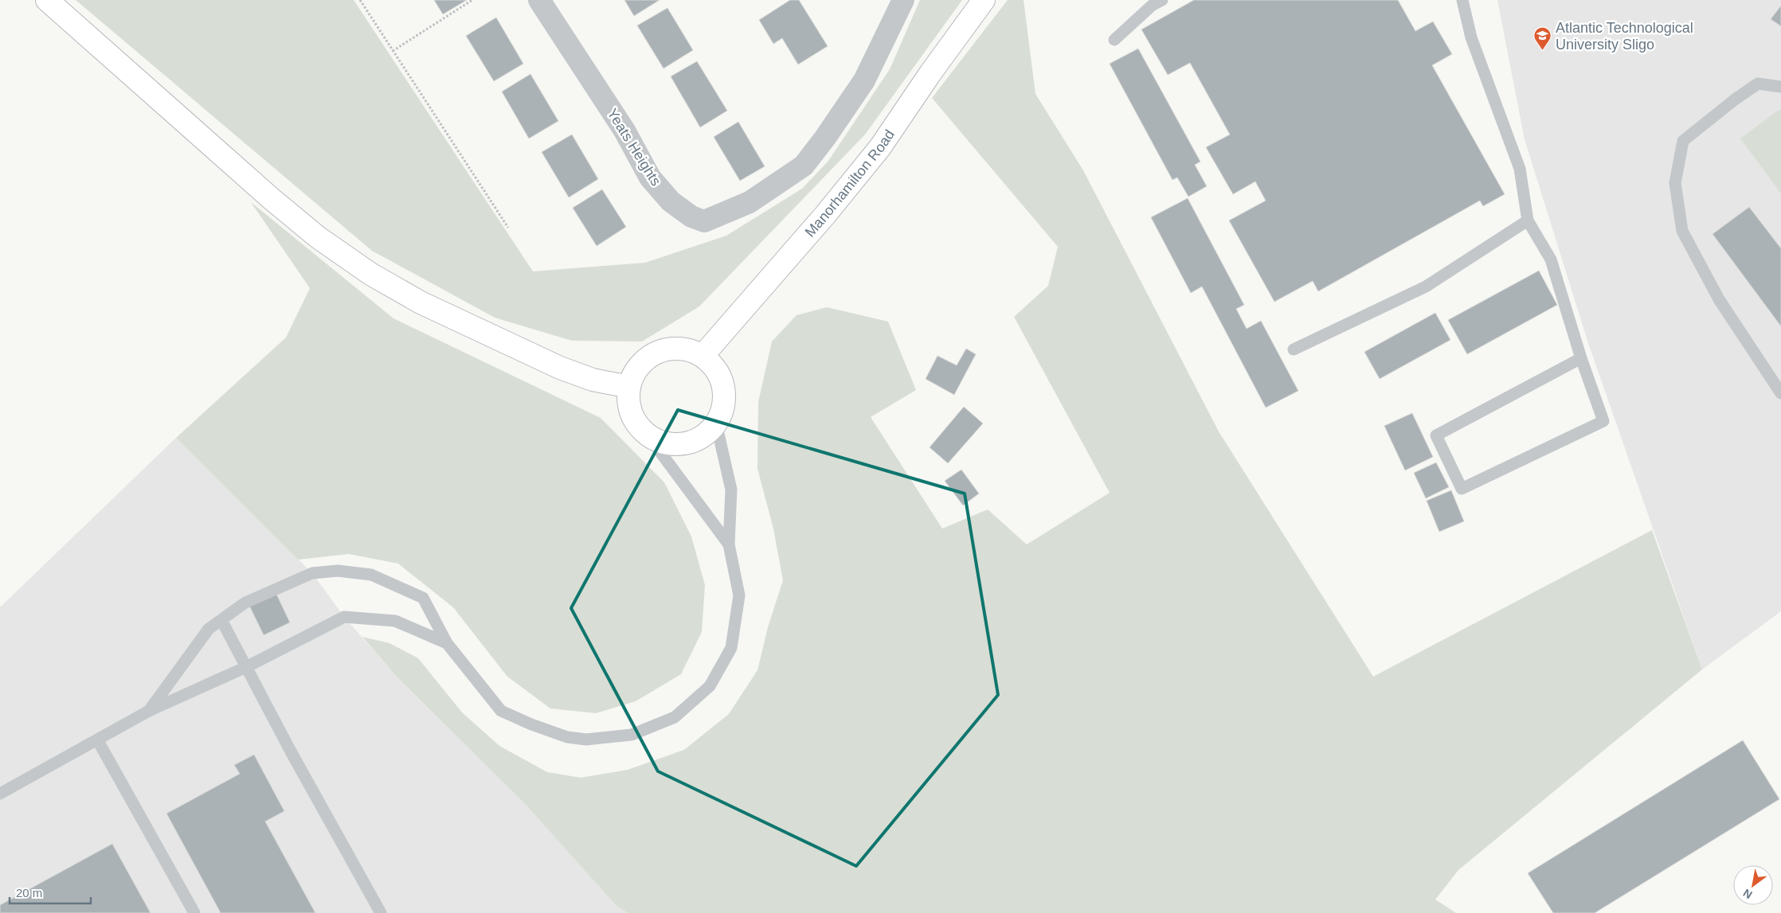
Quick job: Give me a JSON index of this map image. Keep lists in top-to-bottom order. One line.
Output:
{"streets":{"highway":["Manorhamilton Road"],"street":["Yeats Heights"]},"places":{"school or university":["Atlantic Technological University Sligo"]},"scale_bar":"20 m","north":"bottom left"}
